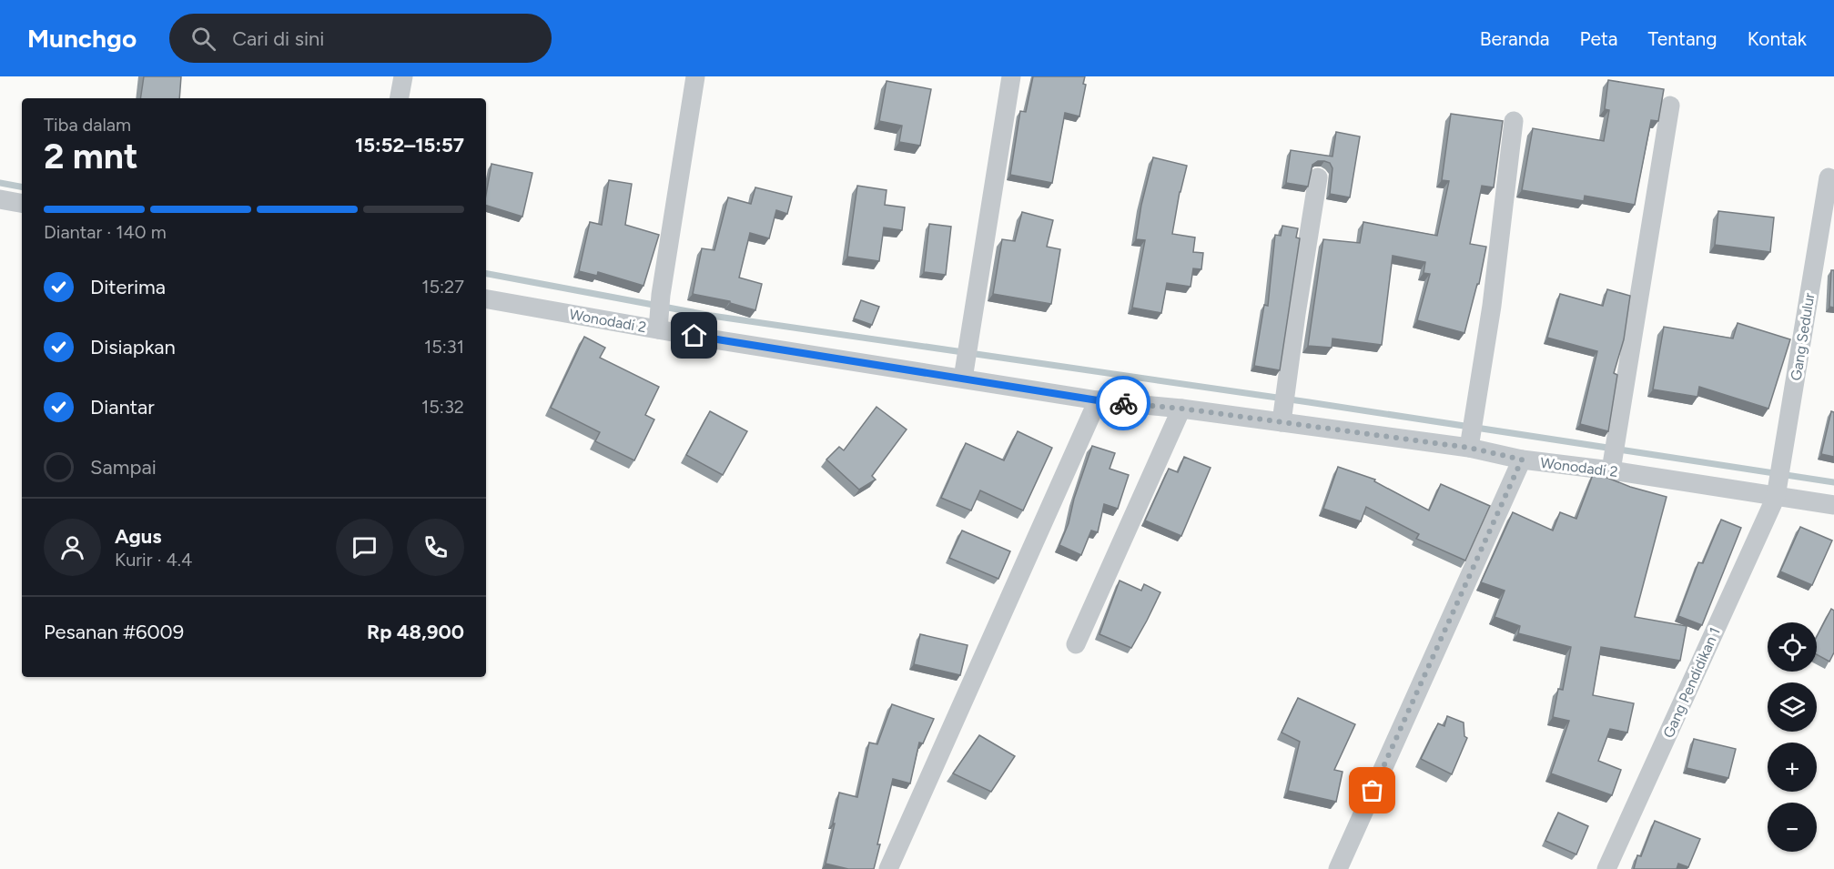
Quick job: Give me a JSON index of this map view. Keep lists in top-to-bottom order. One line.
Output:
{"streets":{"street":["Wonodadi 2","Gang Sedulur","Gang Pendidikan 1"]},"crossings":[["Wonodadi 2","Gang Sedulur"],["Wonodadi 2","Gang Pendidikan 1"],["Gang Sedulur","Gang Pendidikan 1"]],"page":{"header":"Munchgo","search":"Cari di sini","nav":["Beranda","Peta","Tentang","Kontak"],"heading":["2 mnt","Tiba dalam","15:52–15:57"],"panel":["Agus","Kurir · 4.4","Pesanan #6009","Rp 48,900"],"bar":"Diantar · 140 m","list":[["Diterima","15:27"],["Disiapkan","15:31"],["Diantar","15:32"],"Sampai"],"map_buttons":["+","−"]}}
